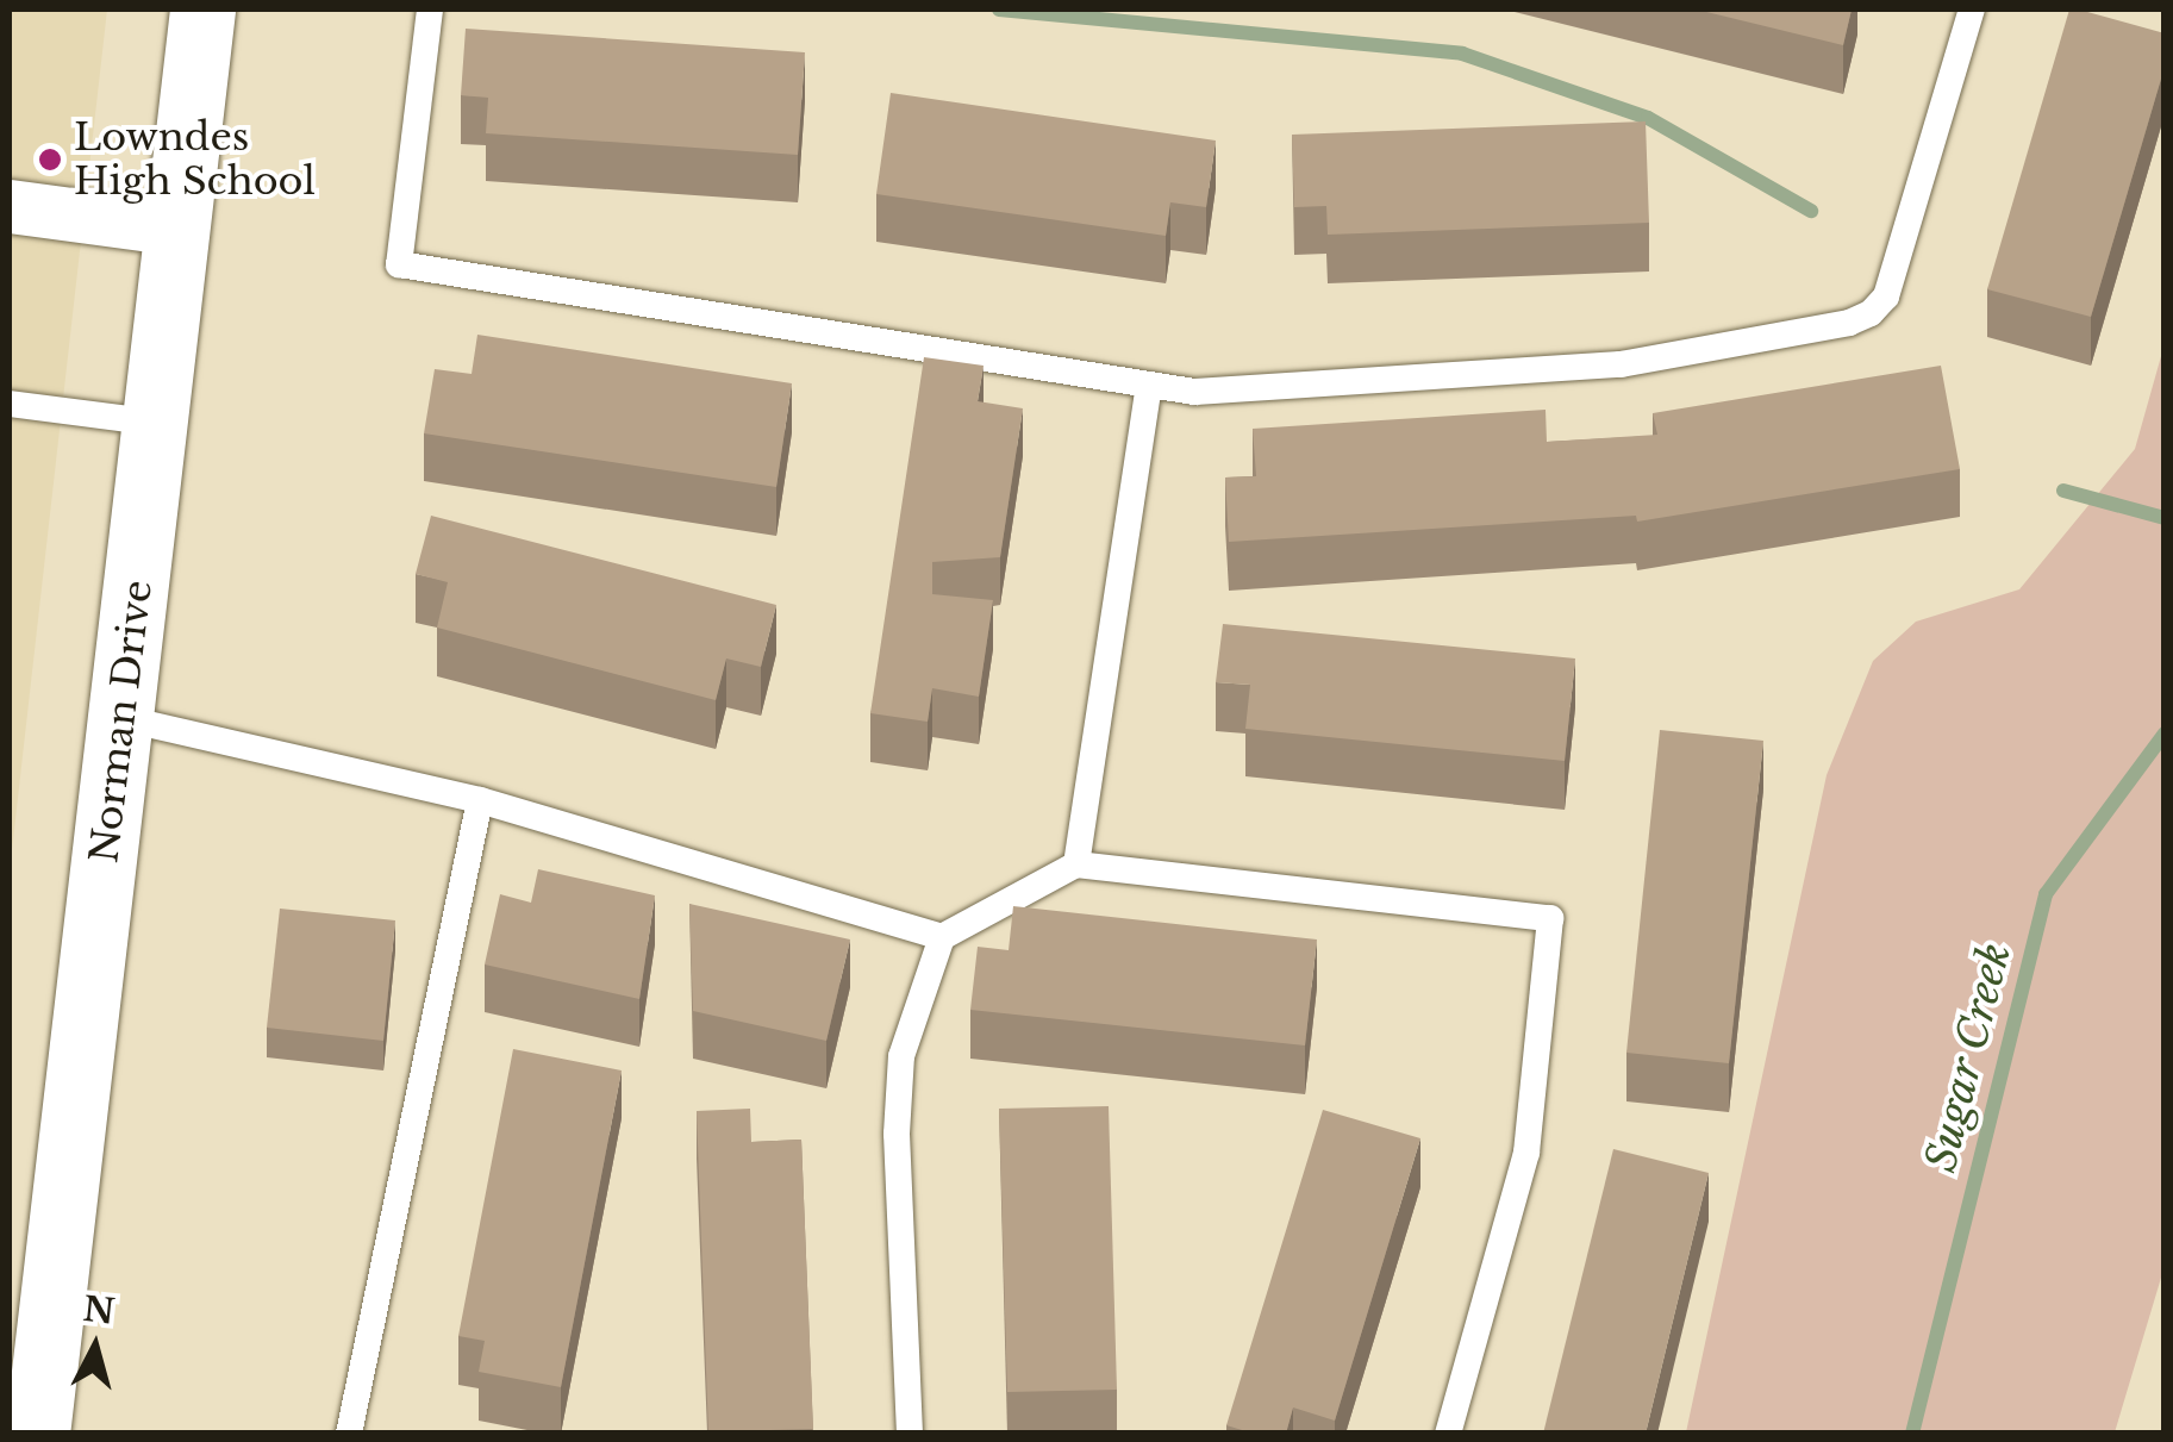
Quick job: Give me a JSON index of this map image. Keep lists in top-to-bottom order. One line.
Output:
{"streets":{"street":["Norman Drive"]},"water":["Sugar Creek"],"places":["Lowndes High School"],"north":"top"}
